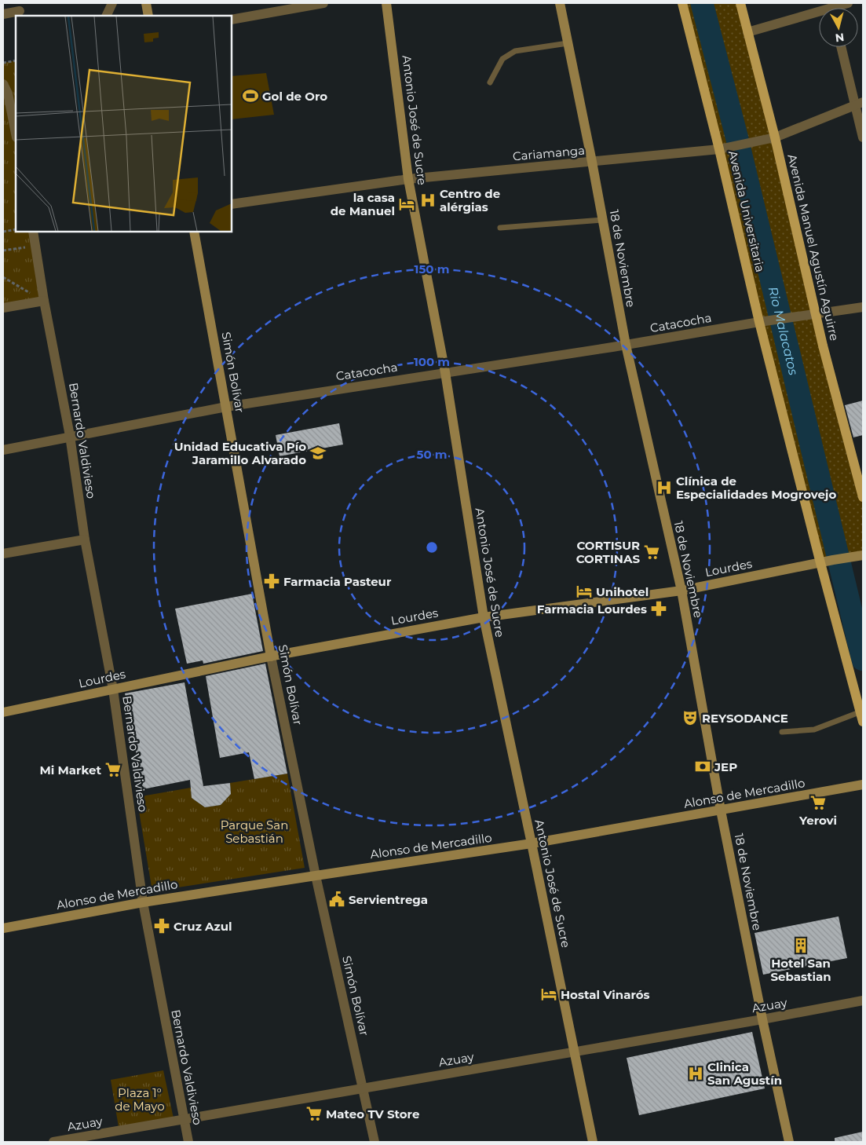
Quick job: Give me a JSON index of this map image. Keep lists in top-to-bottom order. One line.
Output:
{"streets":{"main road":["Avenida Universitaria","Avenida Manuel Agustín Aguirre"],"street":["Antonio José de Sucre","Cariamanga","18 de Noviembre","Catacocha","Simón Bolívar","Bernardo Valdivieso","Lourdes","Alonso de Mercadillo","Azuay"]},"crossings":[["Antonio José de Sucre","Cariamanga"],["Antonio José de Sucre","Catacocha"],["Antonio José de Sucre","Lourdes"],["Antonio José de Sucre","Alonso de Mercadillo"],["Antonio José de Sucre","Azuay"],["Cariamanga","Avenida Universitaria"],["Cariamanga","Avenida Manuel Agustín Aguirre"],["Cariamanga","18 de Noviembre"],["Avenida Universitaria","Catacocha"],["Avenida Universitaria","Lourdes"],["Avenida Manuel Agustín Aguirre","Catacocha"],["18 de Noviembre","Catacocha"],["18 de Noviembre","Lourdes"],["18 de Noviembre","Alonso de Mercadillo"],["18 de Noviembre","Azuay"],["Catacocha","Simón Bolívar"],["Catacocha","Bernardo Valdivieso"],["Simón Bolívar","Lourdes"],["Simón Bolívar","Alonso de Mercadillo"],["Simón Bolívar","Azuay"],["Bernardo Valdivieso","Lourdes"],["Bernardo Valdivieso","Alonso de Mercadillo"],["Bernardo Valdivieso","Azuay"]],"water":["Rio Malacatos"],"parks":["Parque San Sebastián","Plaza 1° de Mayo"],"places":{"sports":["Gol de Oro"],"hospital":["Centro de alérgias","Clínica de Especialidades Mogrovejo","Clinica San Agustín"],"hotel":["la casa de Manuel","Unihotel","Hostal Vinarós"],"school or university":["Unidad Educativa Pío Jaramillo Alvarado"],"supermarket":["CORTISUR CORTINAS","Mi Market","Yerovi","Mateo TV Store"],"pharmacy":["Farmacia Pasteur","Farmacia Lourdes","Cruz Azul"],"theatre":["REYSODANCE"],"bank":["JEP"],"public building":["Servientrega"],"building":["Hotel San Sebastian"]},"north":"bottom","rings":["150 m","100 m","50 m"]}
